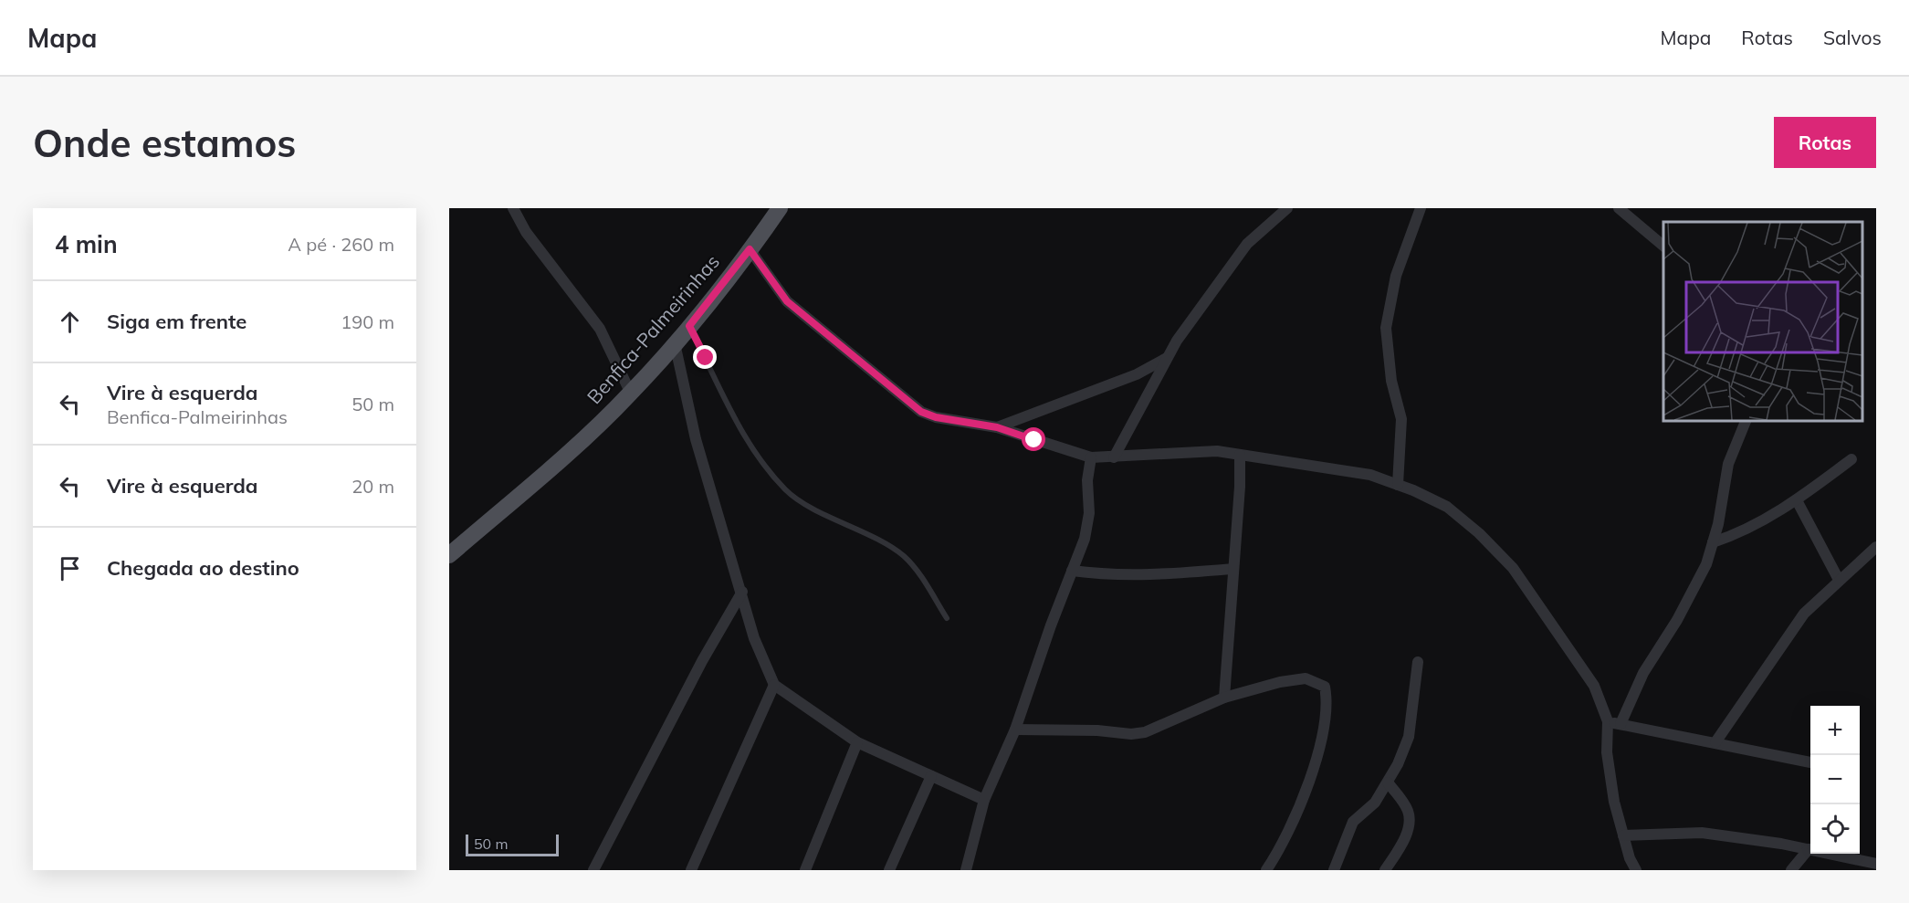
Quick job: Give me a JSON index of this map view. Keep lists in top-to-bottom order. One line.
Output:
{"streets":{"main road":["Benfica-Palmeirinhas"]},"scale_bar":"50 m","page":{"header":"Mapa","nav":["Mapa","Rotas","Salvos"],"buttons":"Rotas","title":"Onde estamos","heading":["4 min","A pé · 260 m"],"list":[["Siga em frente","190 m"],["Vire à esquerda","Benfica-Palmeirinhas","50 m"],["Vire à esquerda","20 m"],"Chegada ao destino"],"map_buttons":["+","−"],"scale":"50 m"}}
